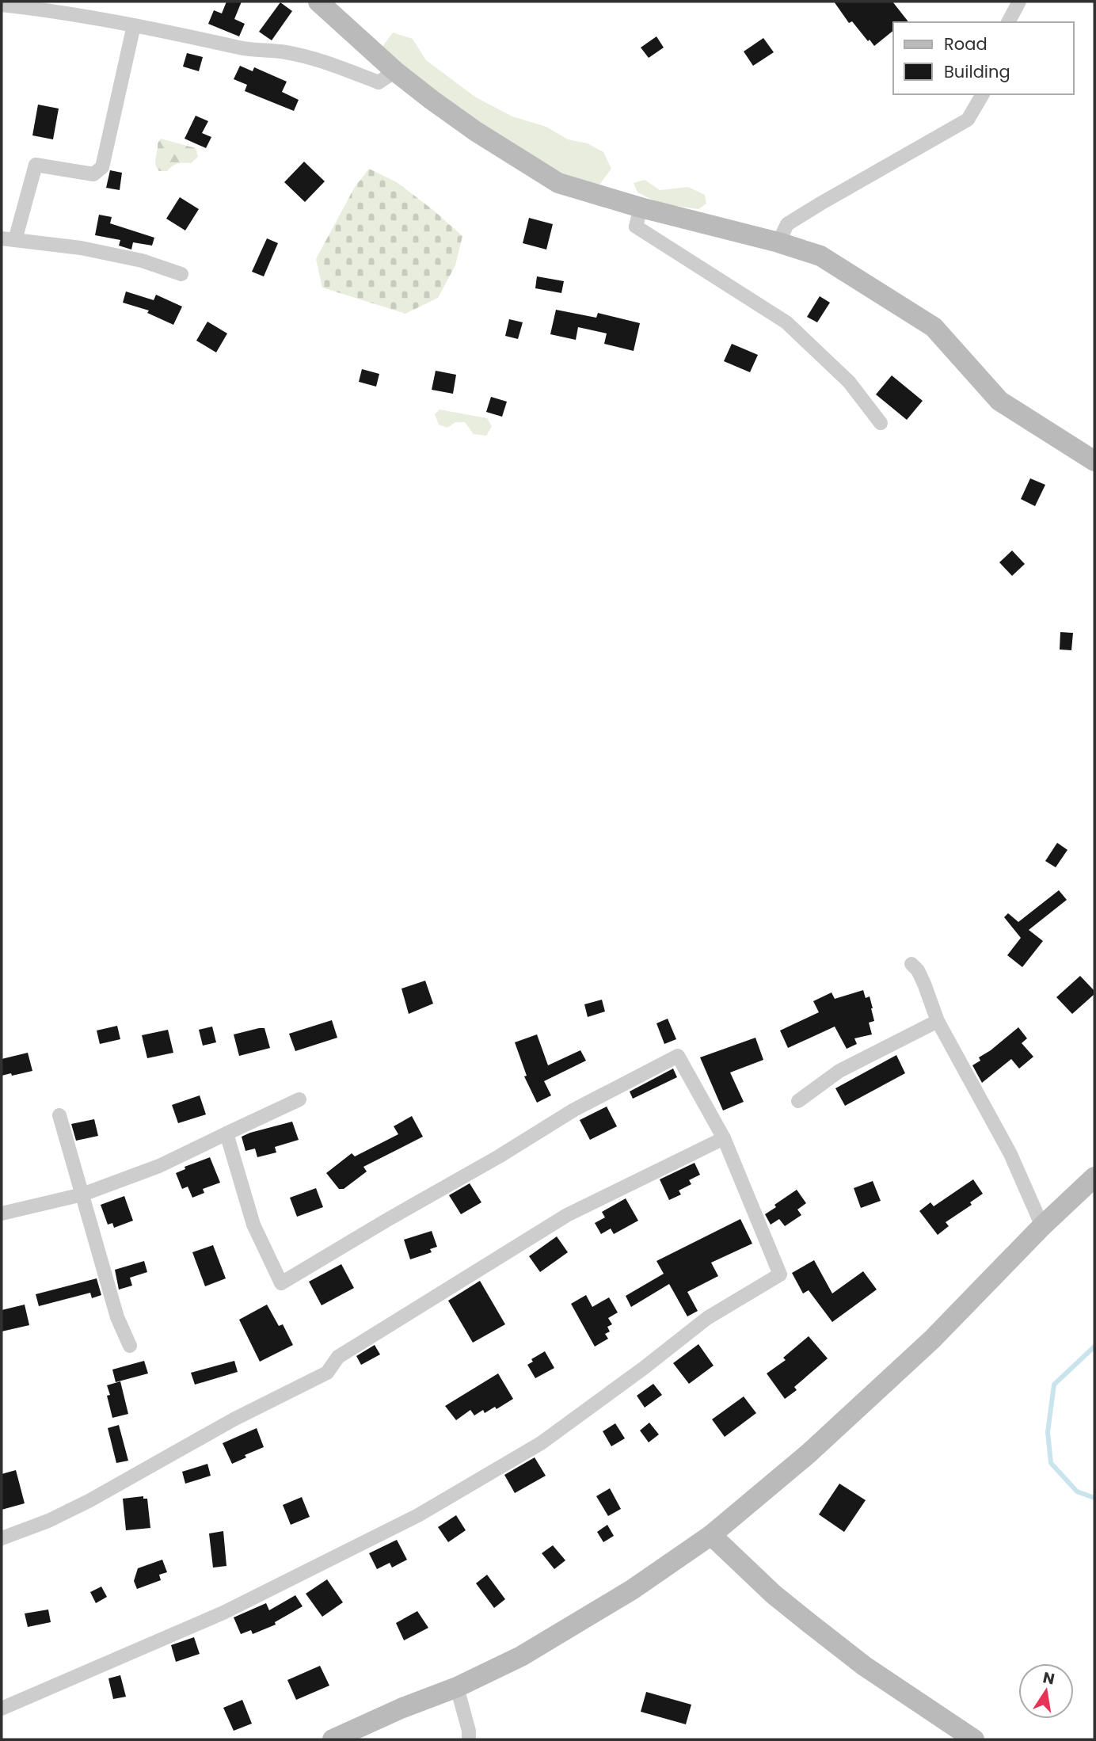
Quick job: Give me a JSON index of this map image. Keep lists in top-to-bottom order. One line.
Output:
{"legend":["Road","Building"],"north":"top"}
